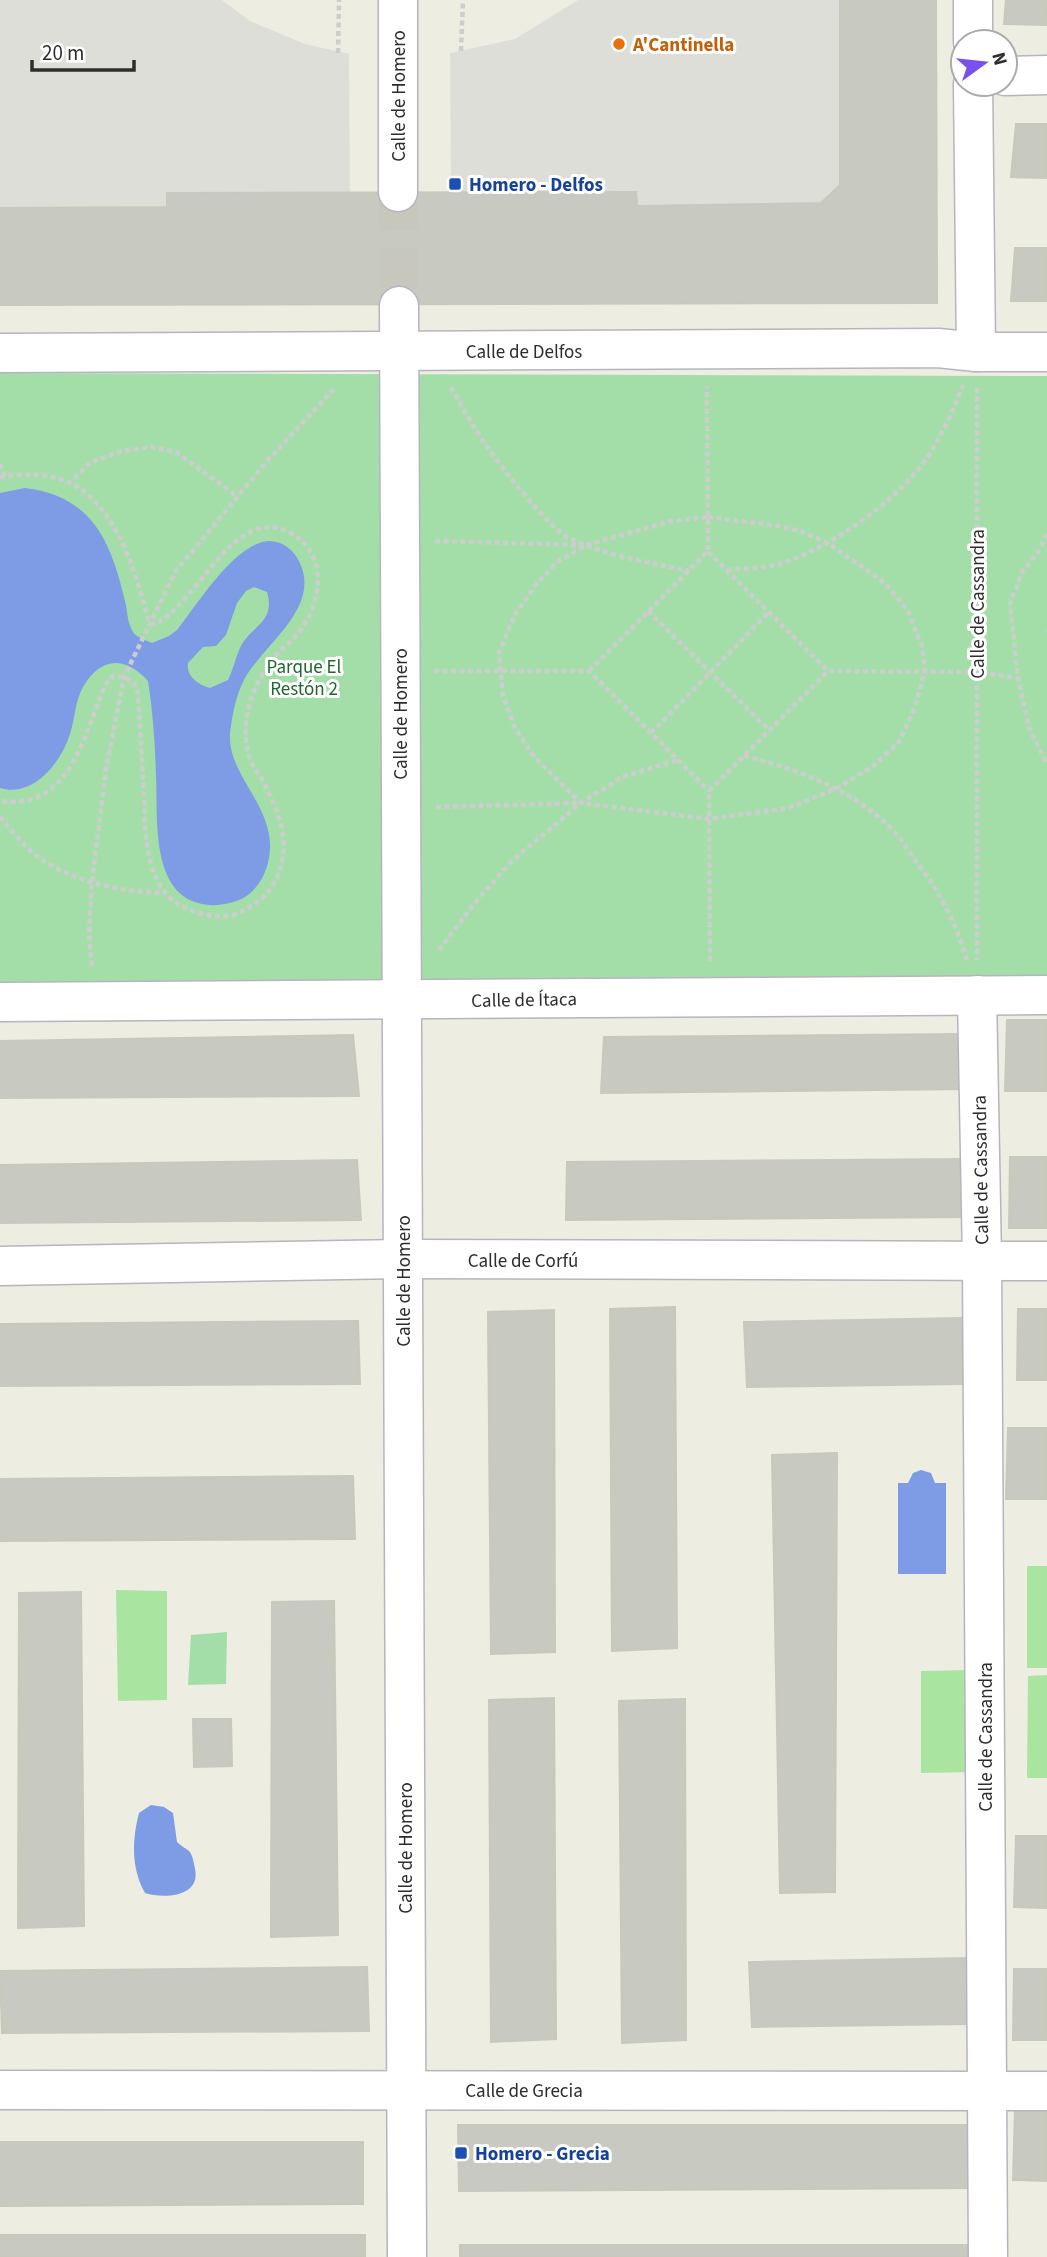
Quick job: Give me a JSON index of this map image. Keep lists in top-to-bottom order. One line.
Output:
{"streets":{"street":["Calle de Homero","Calle de Delfos","Calle de Cassandra","Calle de Ítaca","Calle de Corfú","Calle de Grecia"]},"crossings":[["Calle de Homero","Calle de Delfos"],["Calle de Homero","Calle de Ítaca"],["Calle de Homero","Calle de Corfú"],["Calle de Homero","Calle de Grecia"],["Calle de Delfos","Calle de Cassandra"],["Calle de Cassandra","Calle de Ítaca"],["Calle de Cassandra","Calle de Corfú"],["Calle de Cassandra","Calle de Grecia"]],"parks":["Parque El Restón 2"],"places":{"other":["A'Cantinella"],"transit":["Homero - Delfos","Homero - Grecia"]},"scale_bar":"20 m","north":"right"}
